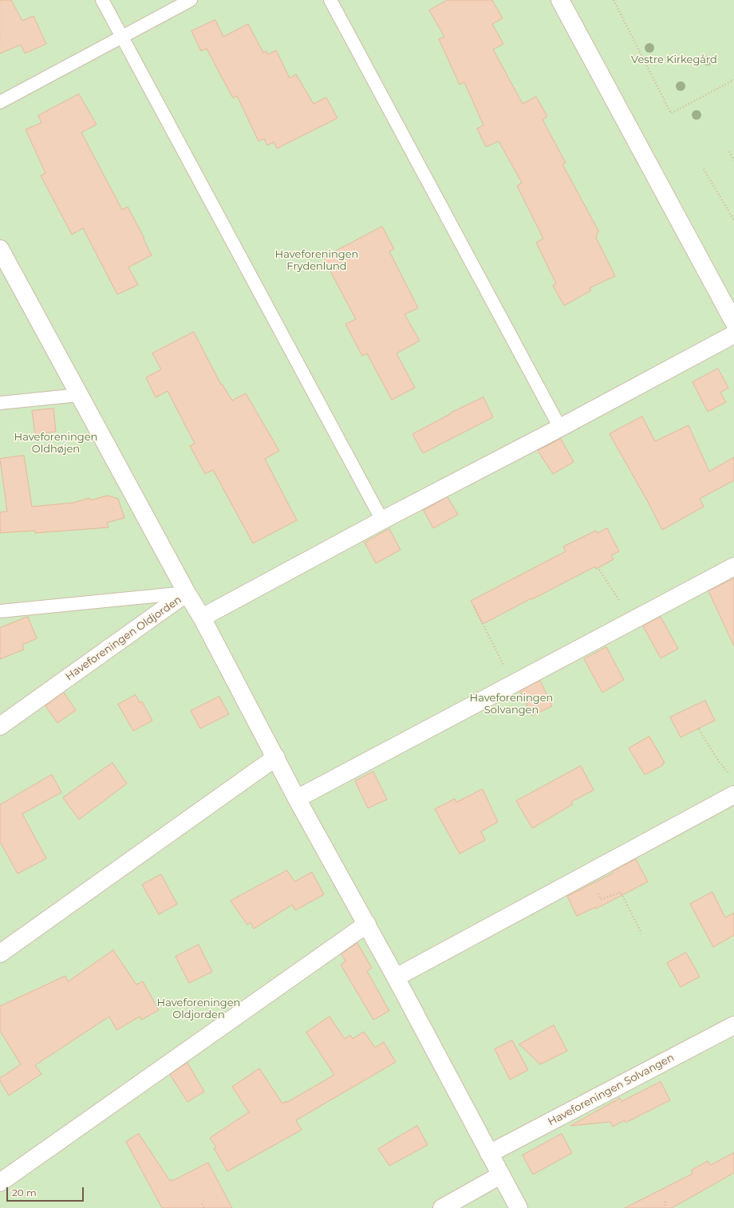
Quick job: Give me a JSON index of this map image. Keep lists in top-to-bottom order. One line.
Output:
{"streets":{"street":["Haveforeningen Oldjorden","Haveforeningen Solvangen"]},"parks":["Vestre Kirkegård","Haveforeningen Frydenlund","Haveforeningen Oldhøjen","Haveforeningen Solvangen","Haveforeningen Oldjorden"],"scale_bar":"20 m"}
